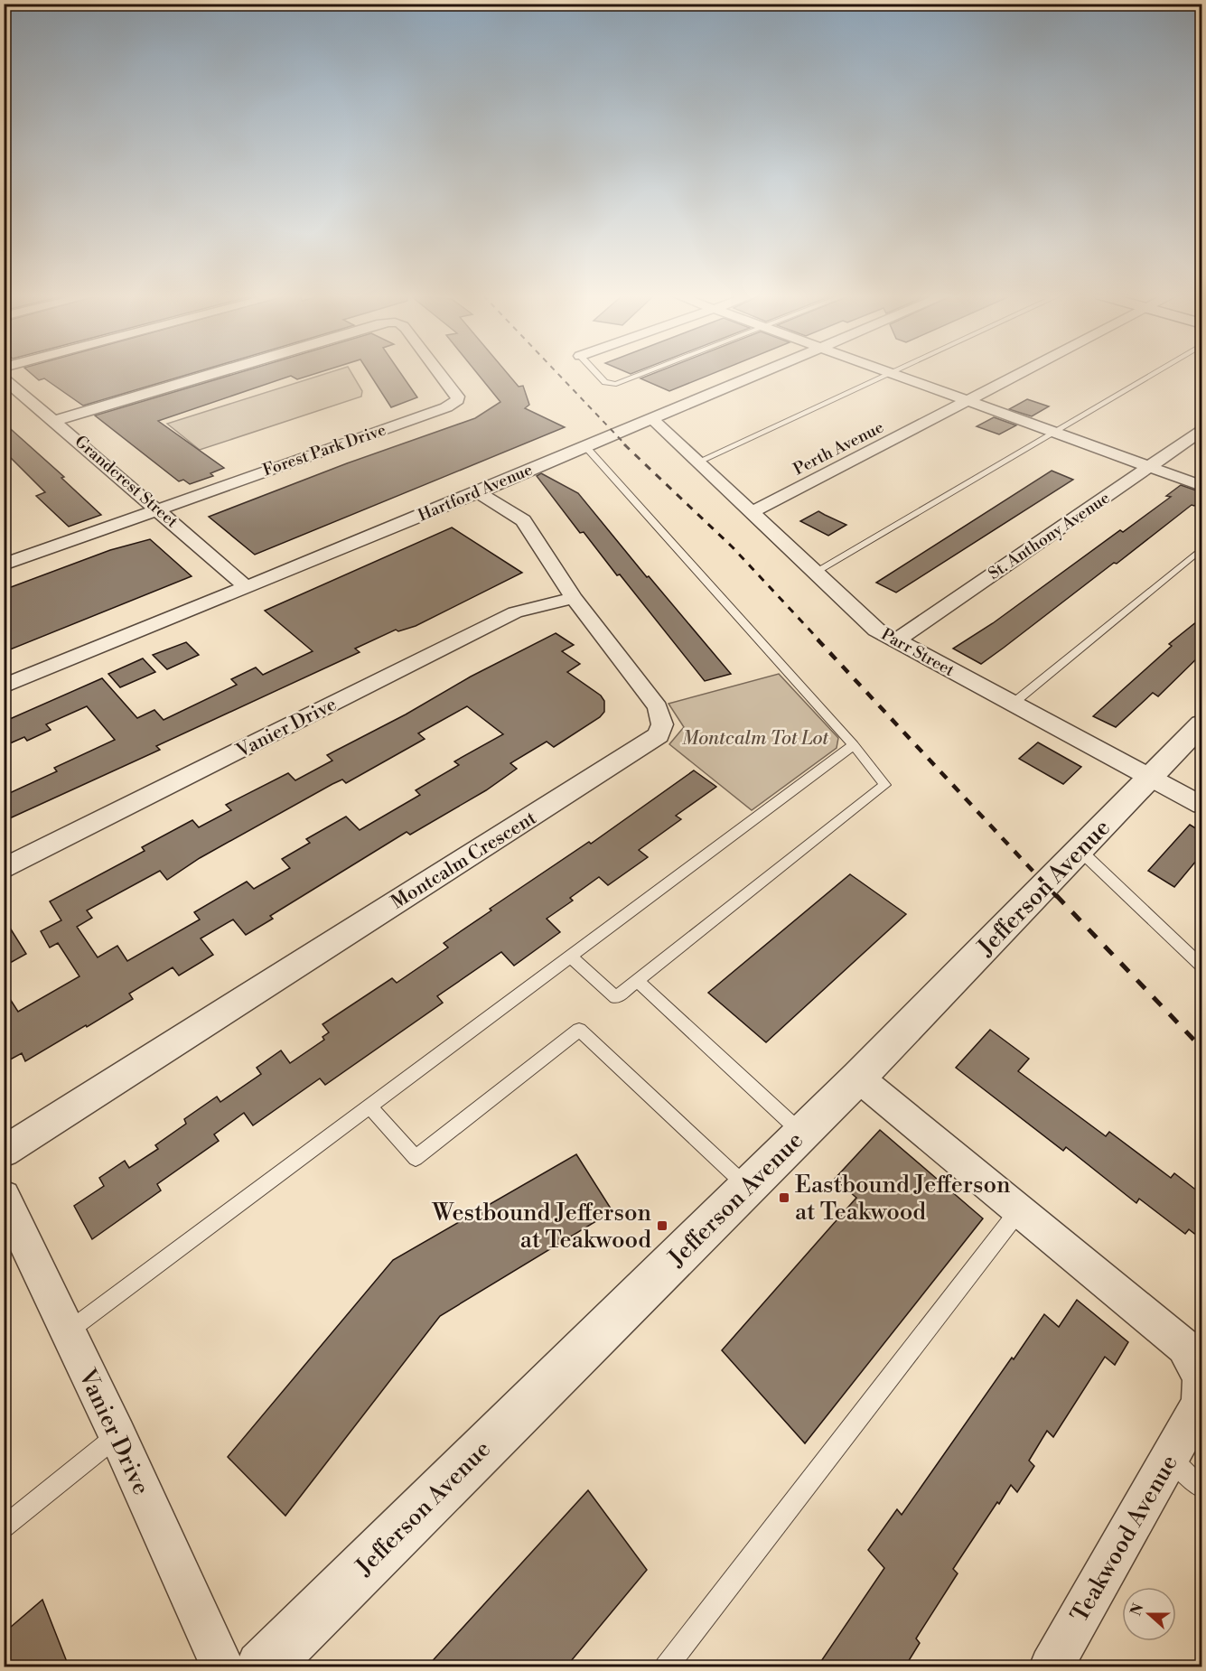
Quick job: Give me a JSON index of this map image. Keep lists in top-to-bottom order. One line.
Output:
{"streets":{"street":["Perth Avenue","Forest Park Drive","Grandcrest Street","Hartford Avenue","St. Anthony Avenue","Parr Street","Vanier Drive","Montcalm Crescent","Jefferson Avenue","Teakwood Avenue"]},"crossings":[["Perth Avenue","Parr Street"],["Forest Park Drive","Grandcrest Street"],["Grandcrest Street","Hartford Avenue"],["Hartford Avenue","Parr Street"],["Hartford Avenue","Montcalm Crescent"],["St. Anthony Avenue","Parr Street"],["Parr Street","Jefferson Avenue"],["Vanier Drive","Montcalm Crescent"],["Jefferson Avenue","Teakwood Avenue"]],"parks":["Montcalm Tot Lot"],"places":{"transit":["Eastbound Jefferson at Teakwood","Westbound Jefferson at Teakwood"]},"north":"left"}
